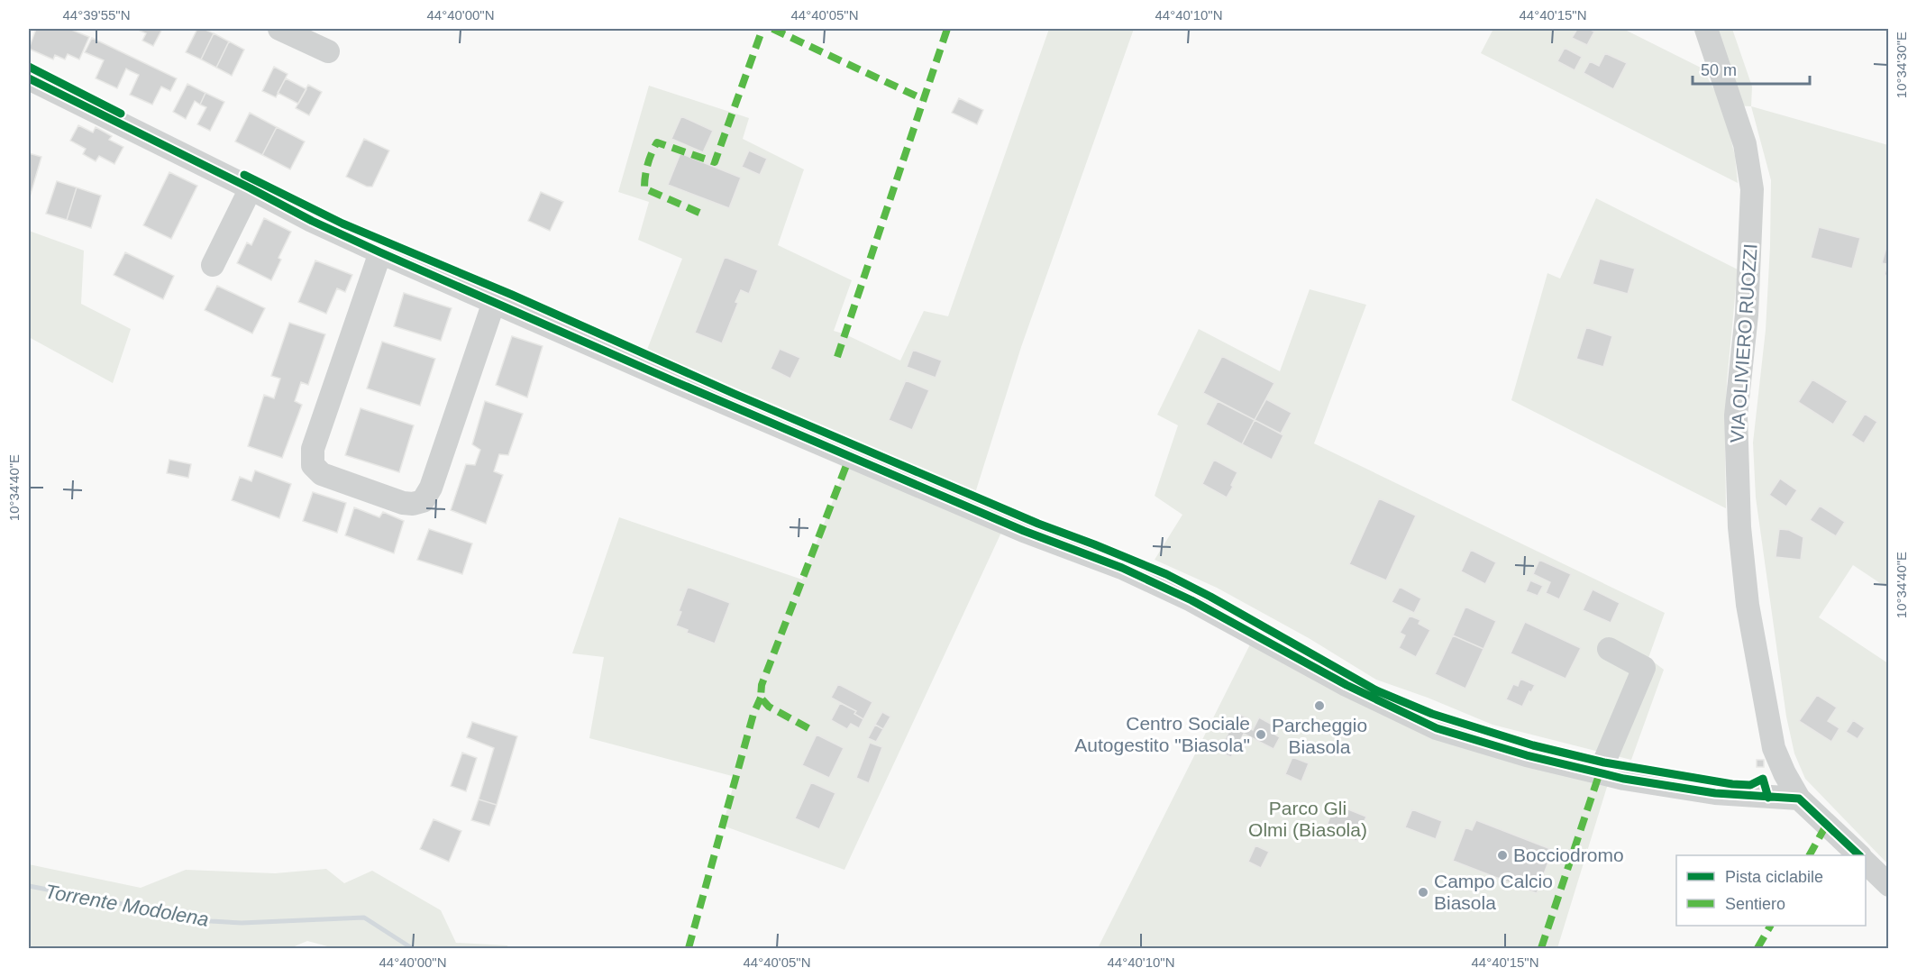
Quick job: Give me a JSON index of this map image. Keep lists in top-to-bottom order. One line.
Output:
{"streets":{"street":["VIA OLIVIERO RUOZZI"]},"water":["Torrente Modolena"],"parks":["Parco Gli Olmi (Biasola)"],"places":["Parcheggio Biasola","Centro Sociale Autogestito \"Biasola\"","Bocciodromo","Campo Calcio Biasola"],"legend":["Pista ciclabile","Sentiero"],"scale_bar":"50 m","coordinates":["44°39'55\"N","44°40'00\"N","44°40'05\"N","44°40'10\"N","44°40'15\"N","10°34'30\"E","10°34'40\"E"]}
